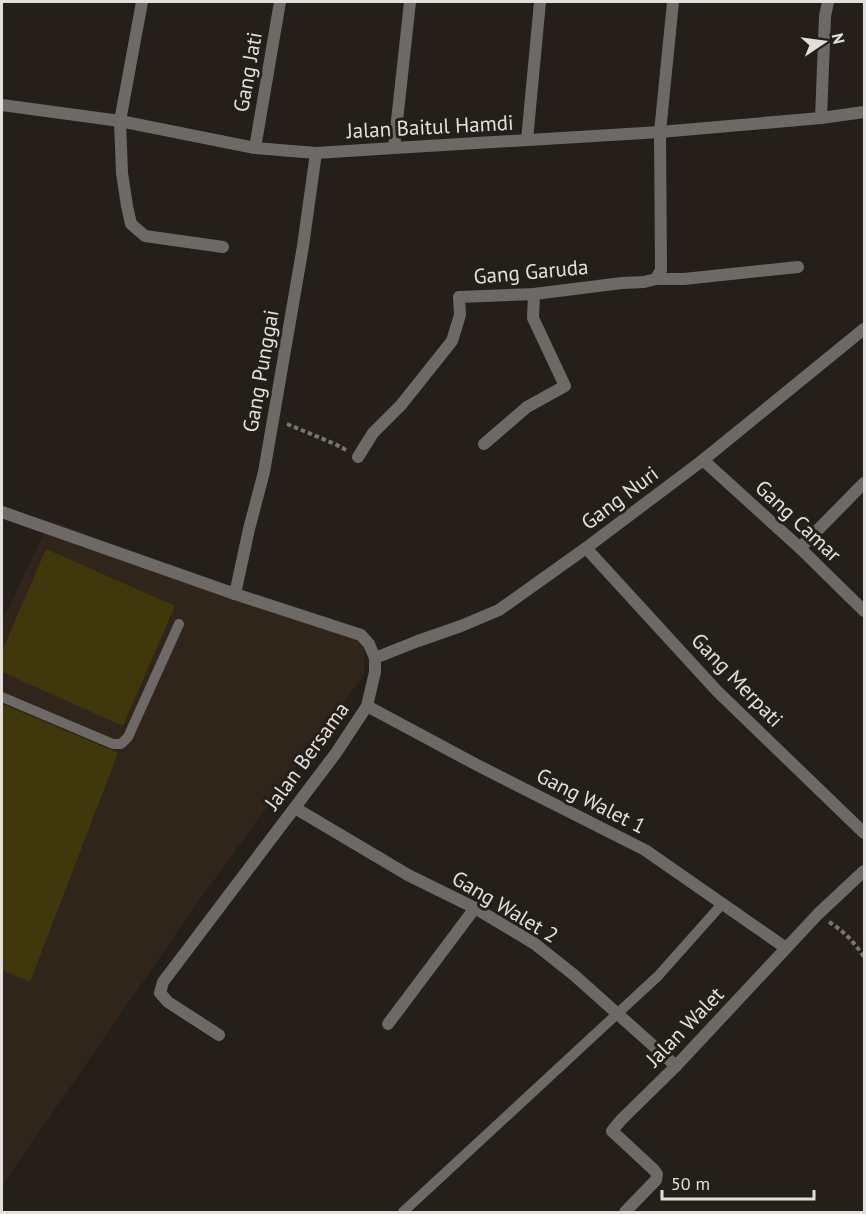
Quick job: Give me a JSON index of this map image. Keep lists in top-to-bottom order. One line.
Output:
{"streets":{"street":["Gang Jati","Jalan Baitul Hamdi","Gang Garuda","Gang Punggai","Gang Nuri","Gang Camar","Gang Merpati","Jalan Bersama","Gang Walet 1","Gang Walet 2","Jalan Walet"]},"crossings":[["Gang Jati","Jalan Baitul Hamdi"],["Jalan Baitul Hamdi","Gang Punggai"],["Gang Nuri","Gang Camar"],["Gang Nuri","Gang Merpati"],["Gang Nuri","Jalan Bersama"],["Jalan Bersama","Gang Walet 1"],["Jalan Bersama","Gang Walet 2"],["Gang Walet 1","Jalan Walet"],["Gang Walet 2","Jalan Walet"]],"scale_bar":"50 m","north":"right"}
